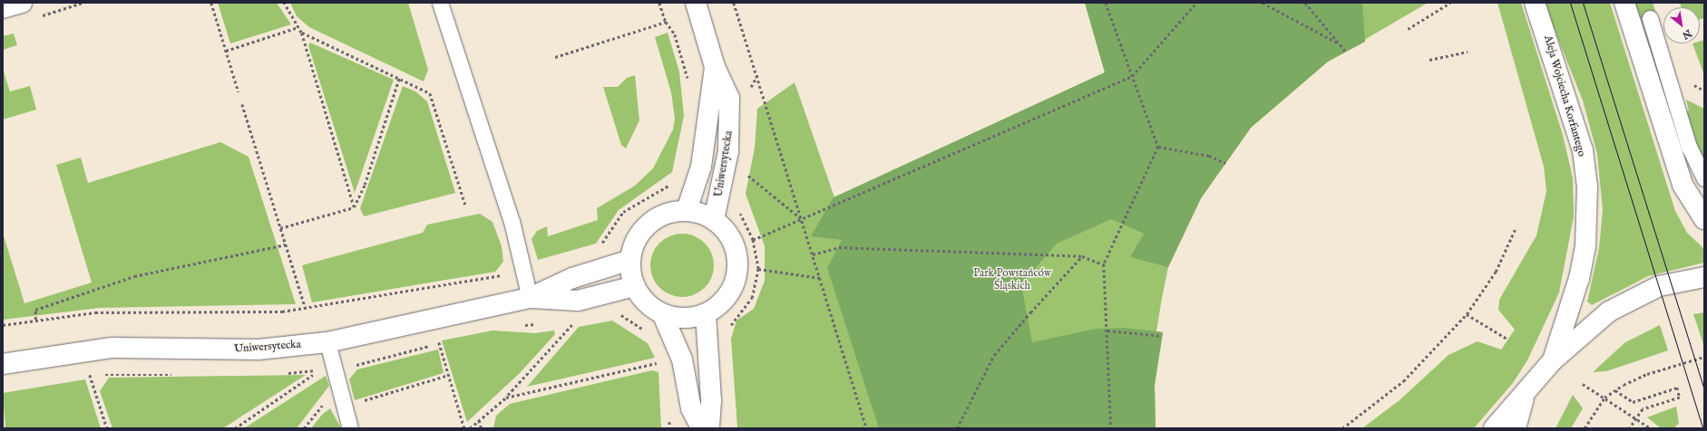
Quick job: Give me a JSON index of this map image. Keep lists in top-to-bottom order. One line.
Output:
{"streets":{"street":["Aleja Wojciecha Korfantego","Uniwersytecka"]},"parks":["Park Powstańców Śląskich"],"north":"bottom right"}
